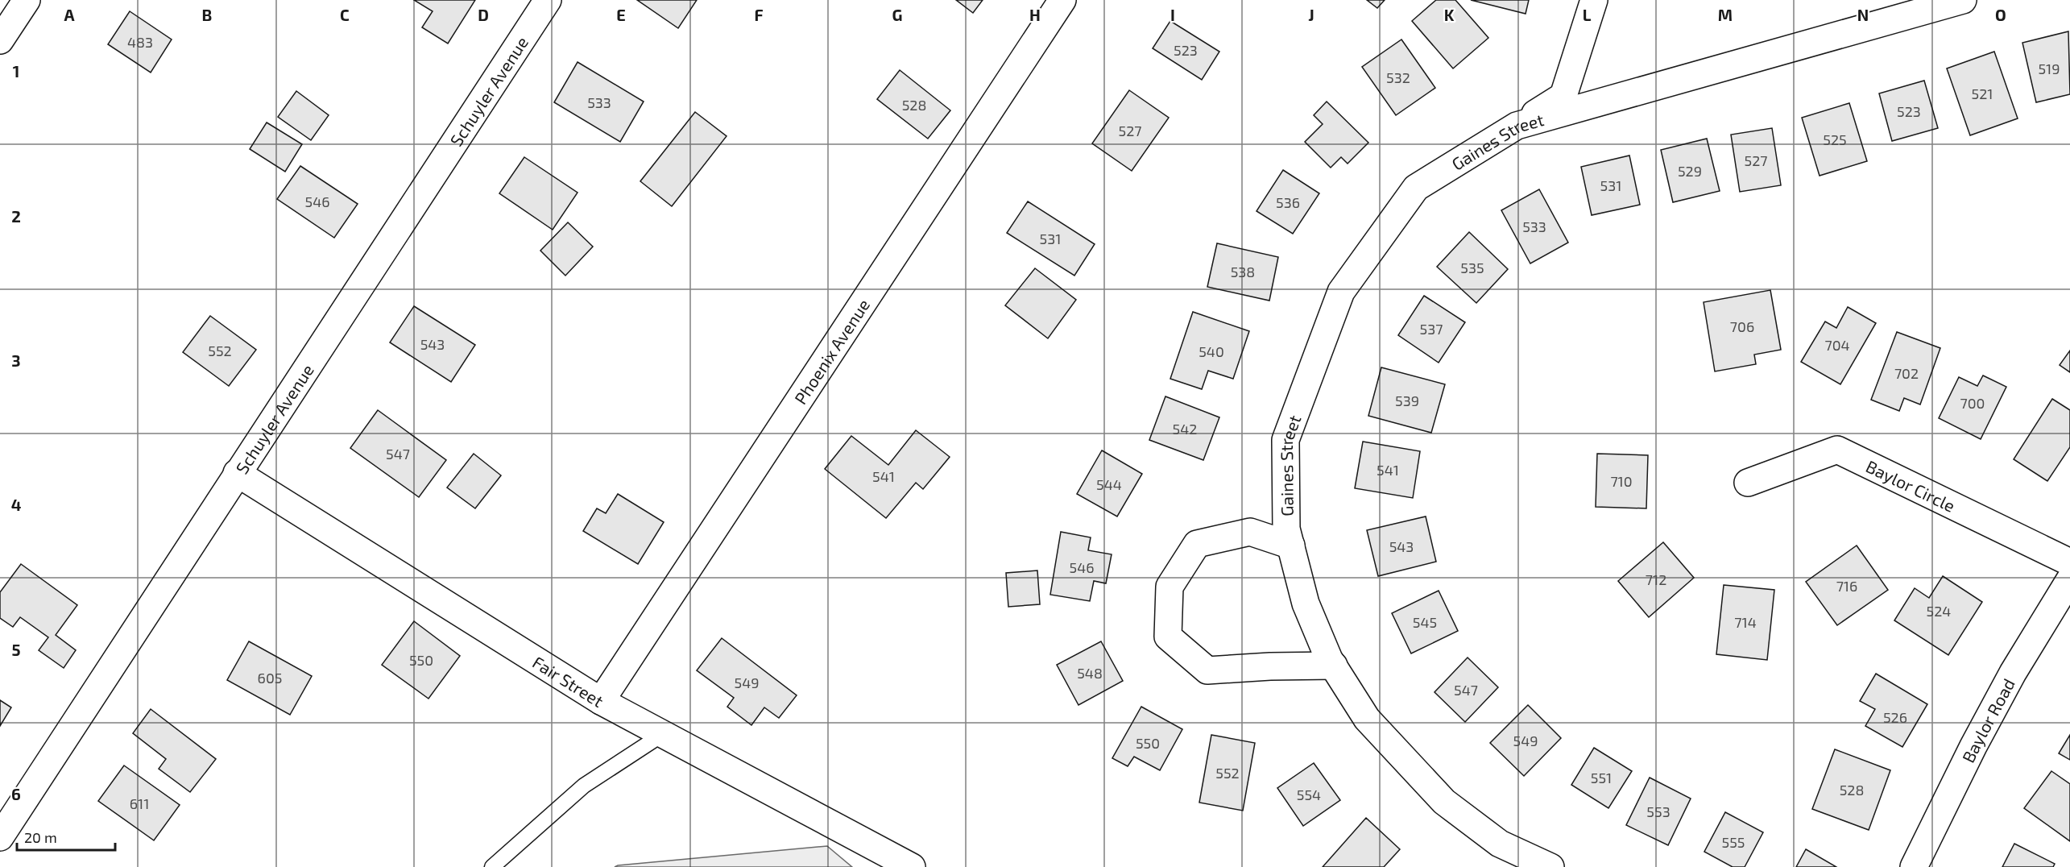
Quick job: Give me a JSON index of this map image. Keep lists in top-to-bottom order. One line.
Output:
{"streets":{"street":["Schuyler Avenue","Gaines Street","Phoenix Avenue","Baylor Circle","Fair Street","Baylor Road"]},"crossings":[["Schuyler Avenue","Fair Street"],["Phoenix Avenue","Fair Street"]],"house_numbers":["483","523","519","532","521","533","528","523","527","525","527","529","531","546","536","533","531","535","538","706","537","543","704","552","540","702","539","700","542","547","541","541","710","544","543","546","712","716","524","545","714","550","548","605","549","547","526","549","550","552","551","528","554","611","553","555"],"scale_bar":"20 m","grid":{"columns":["A","B","C","D","E","F","G","H","I","J","K","L","M","N","O"],"rows":["1","2","3","4","5","6"]}}
